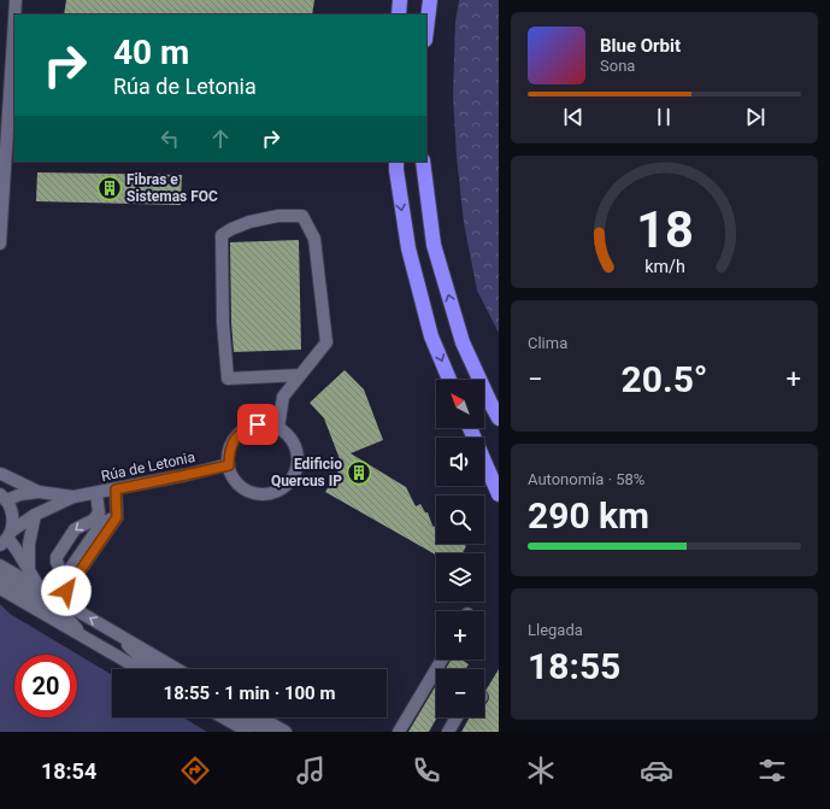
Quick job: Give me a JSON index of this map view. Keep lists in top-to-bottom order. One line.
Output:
{"streets":{"street":["Rúa de Letonia"]},"places":{"building":["Fibras e Sistemas FOC","Edificio Quercus IP"]},"north":"top left","page":{"turn":["40 m","Rúa de Letonia"],"song":["Blue Orbit","Sona"],"tile":["Clima",["Autonomía · 58%","290 km"],["Llegada","18:55"]],"heat":["−","20.5°","+"],"map_buttons":["+","−"],"limit":"20","trip":"18:55 · 1 min · 100 m","tabs":"18:54","gauge":["18","km/h"]}}
